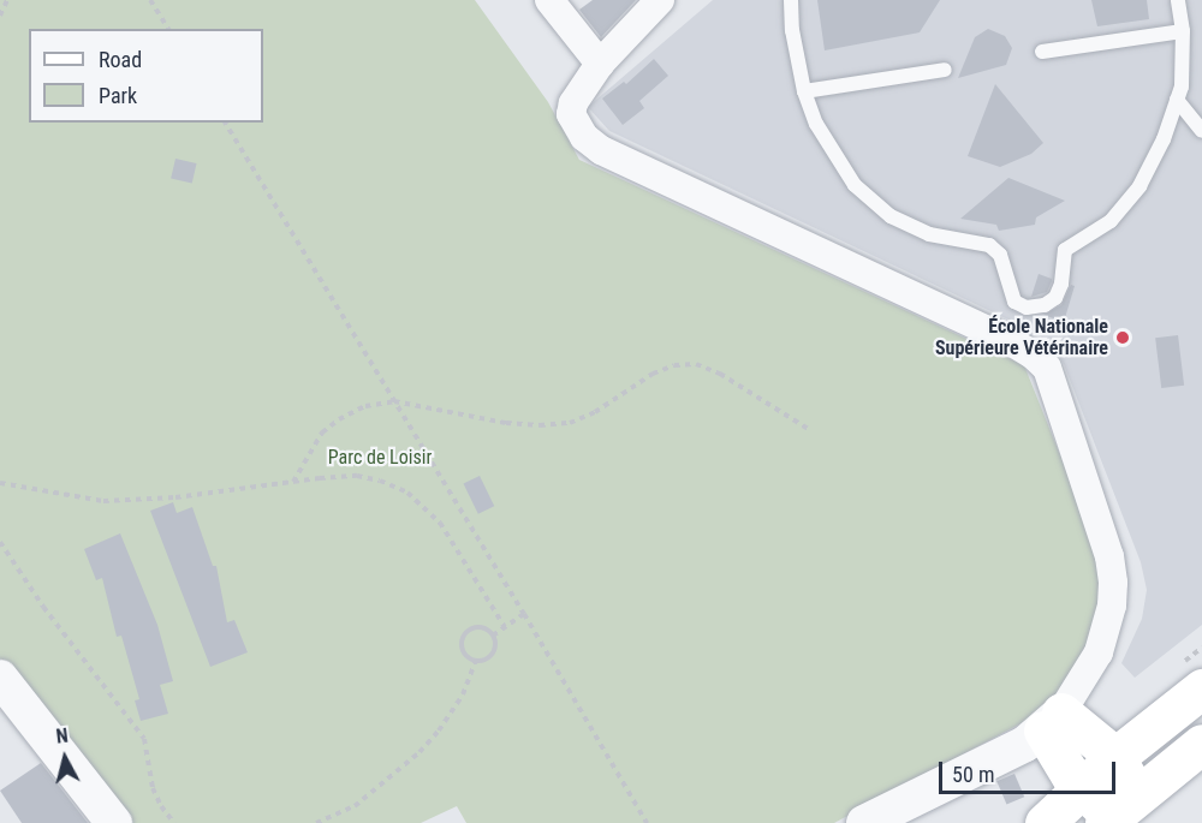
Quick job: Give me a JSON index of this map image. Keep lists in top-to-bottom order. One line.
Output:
{"parks":["Parc de Loisir"],"places":["École Nationale Supérieure Vétérinaire"],"legend":["Road","Park"],"scale_bar":"50 m","north":"top"}
